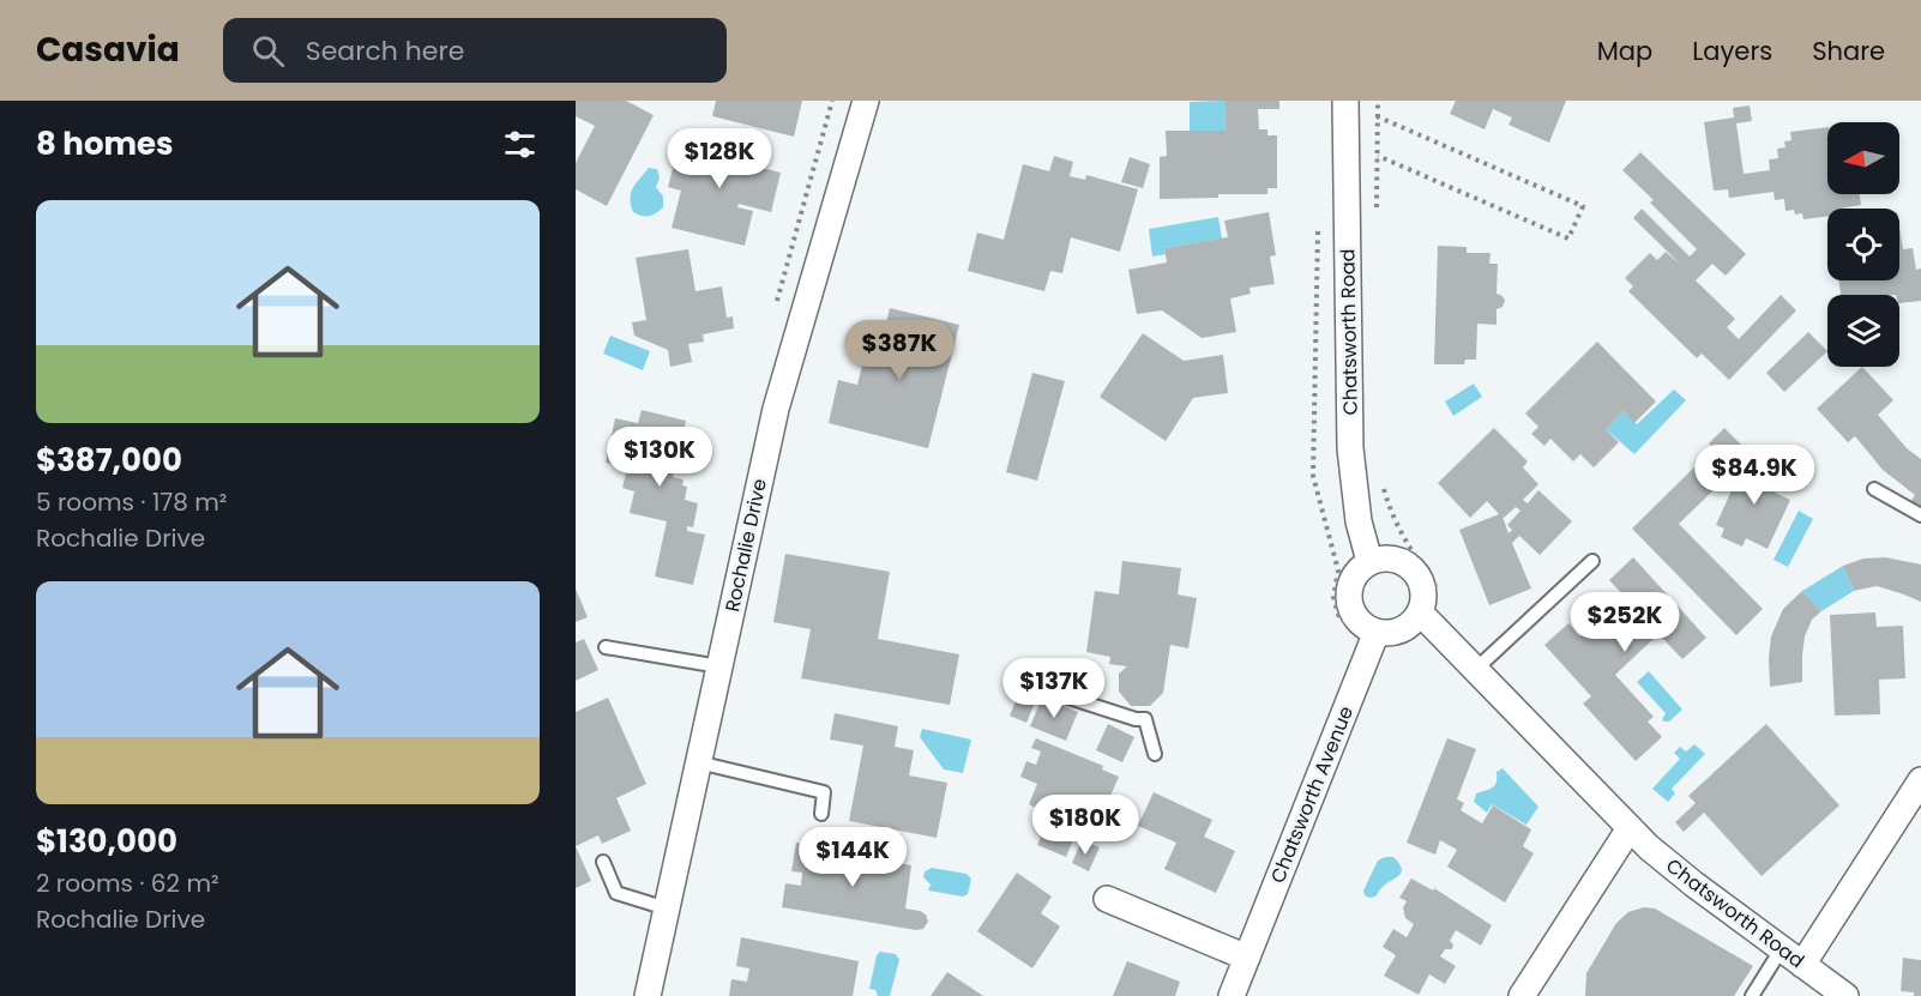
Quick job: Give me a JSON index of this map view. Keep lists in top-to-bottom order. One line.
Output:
{"streets":{"street":["Chatsworth Road","Rochalie Drive","Chatsworth Avenue"]},"crossings":[["Chatsworth Road","Chatsworth Avenue"]],"north":"left","page":{"header":"Casavia","search":"Search here","nav":["Map","Layers","Share"],"heading":"8 homes","price":["$128K","$387K","$130K","$84.9K","$252K","$137K","$180K","$144K"],"list":[{"name":"$387,000","note":"5 rooms · 178 m² · Rochalie Drive"},{"name":"$130,000","note":"2 rooms · 62 m² · Rochalie Drive"}]}}
